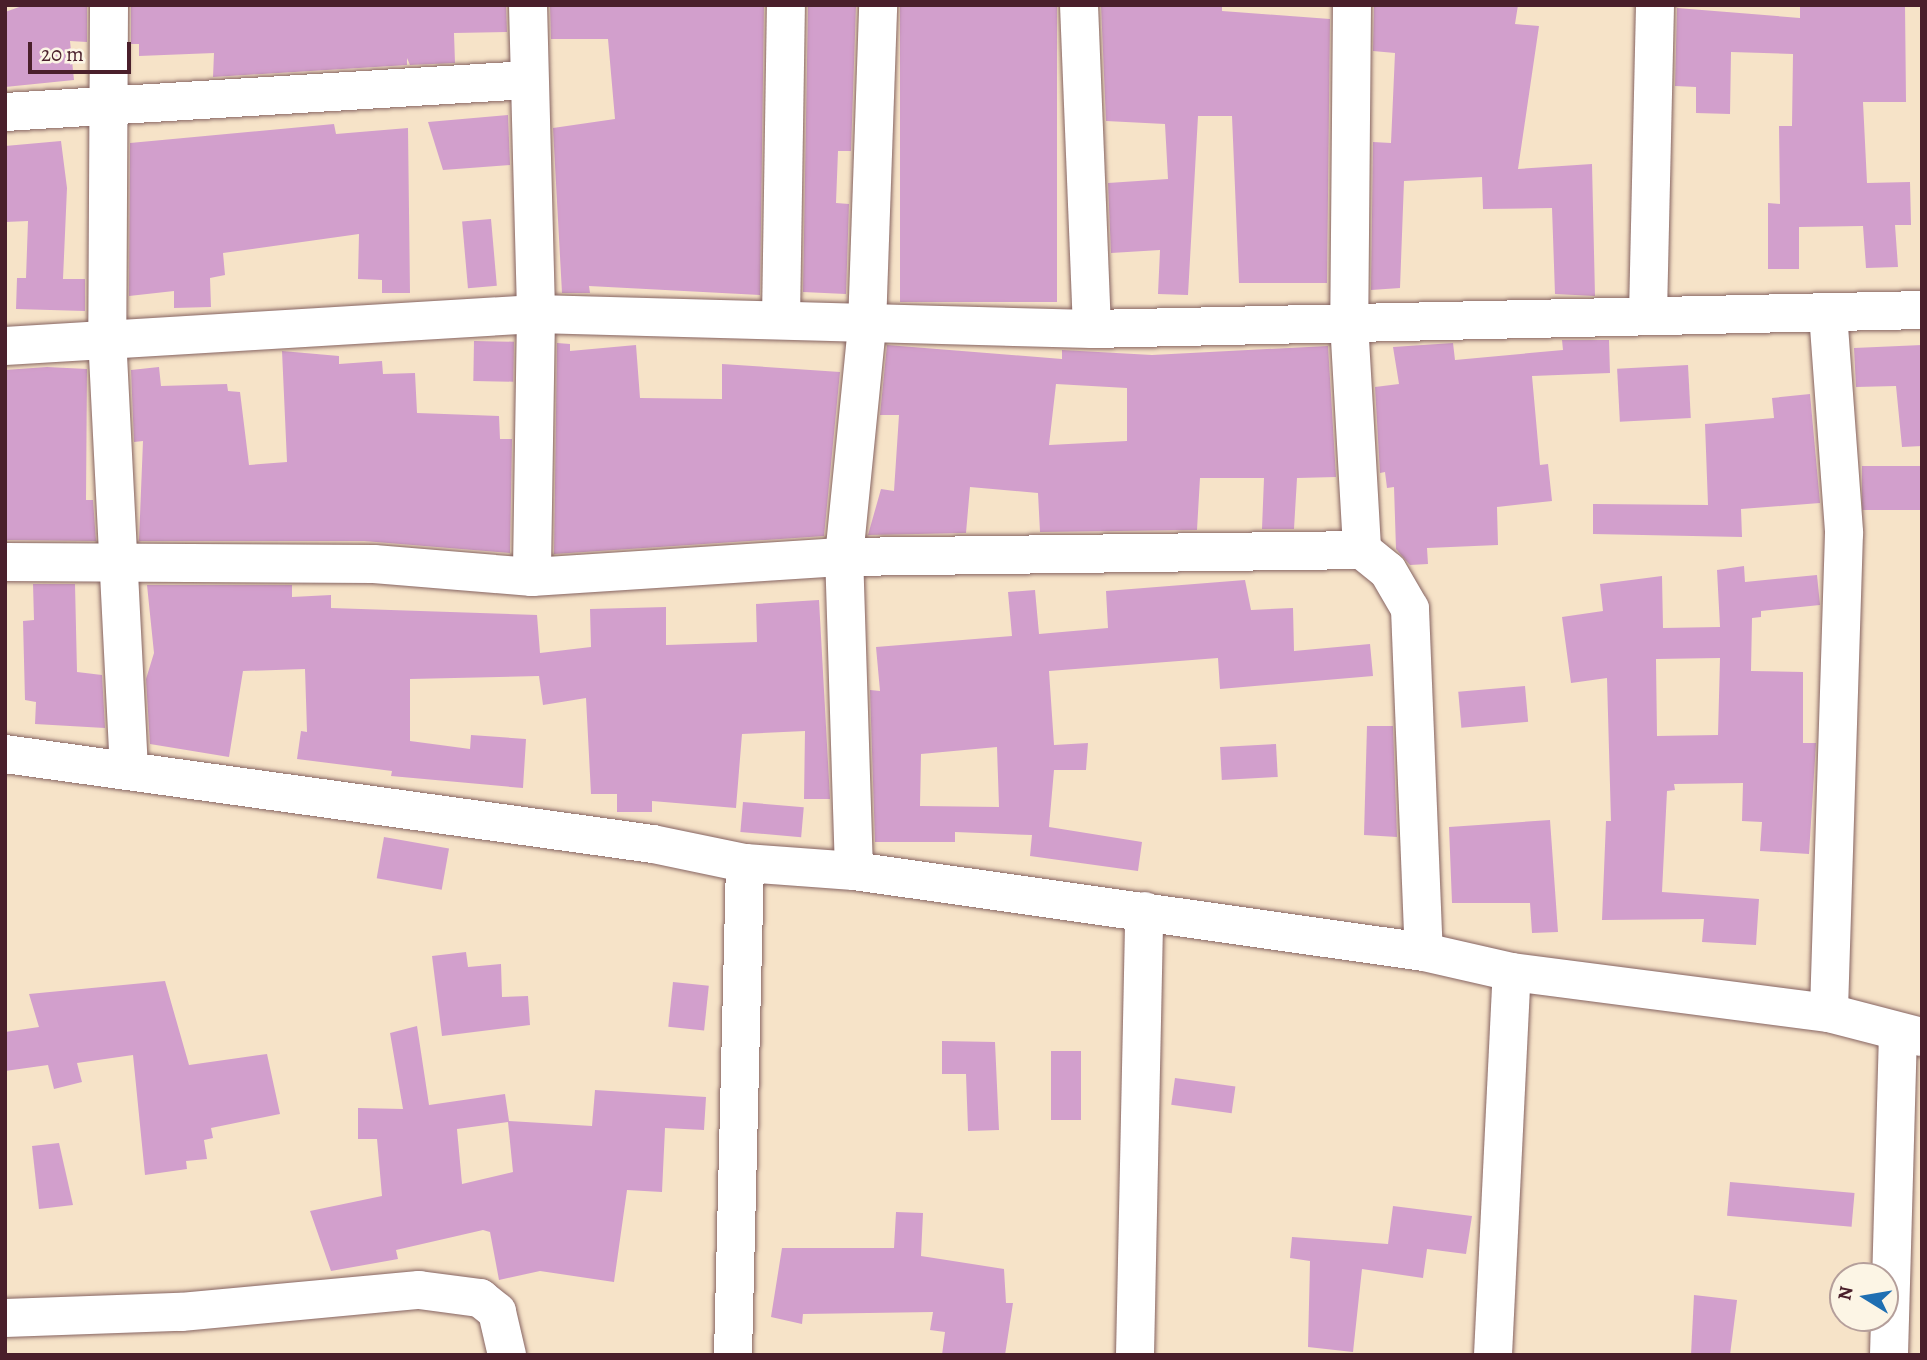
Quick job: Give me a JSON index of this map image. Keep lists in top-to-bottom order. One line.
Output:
{"scale_bar":"20 m","north":"left"}
